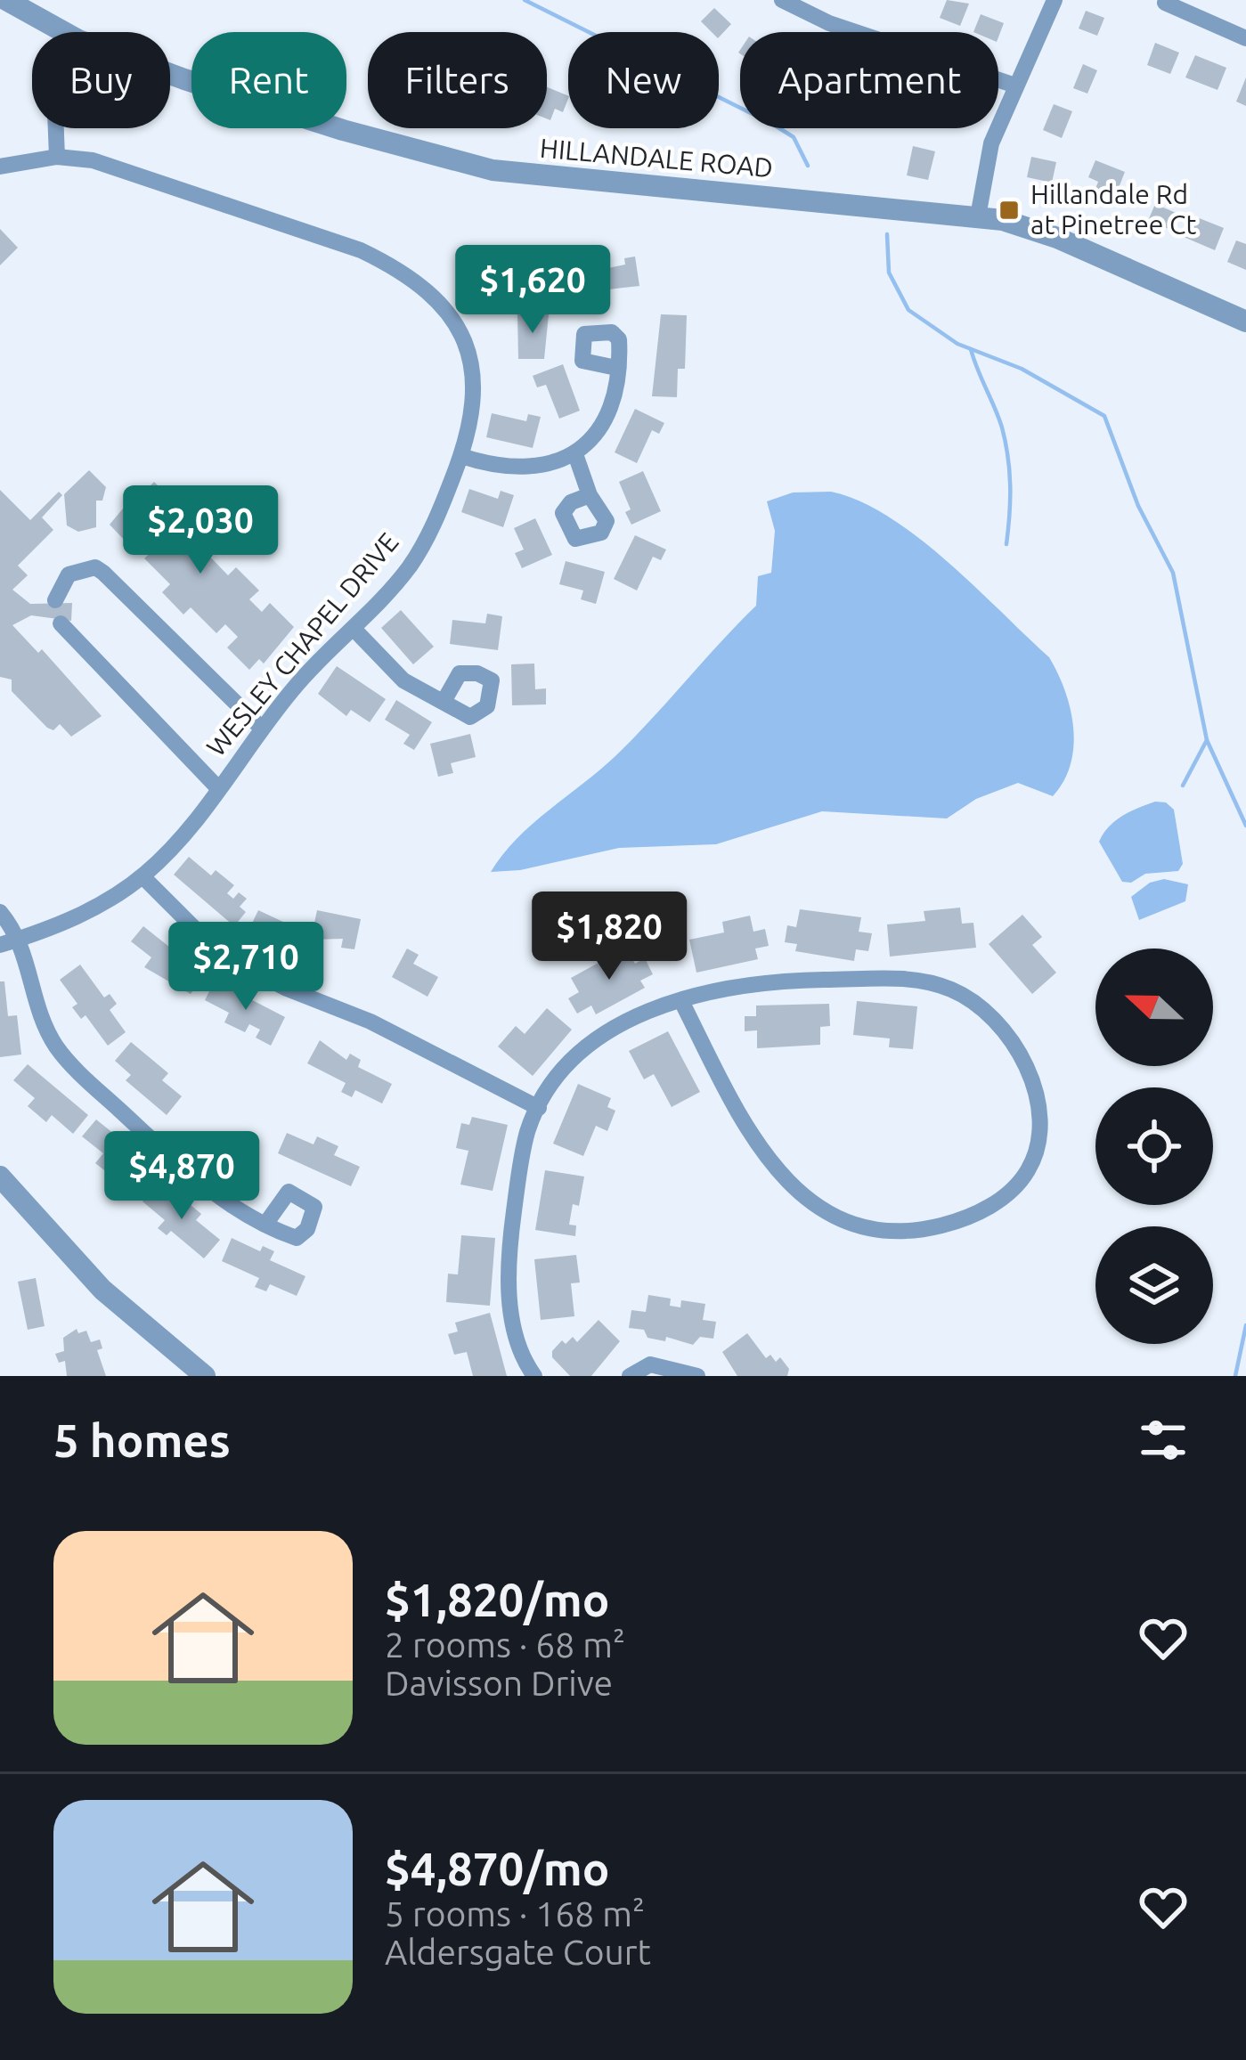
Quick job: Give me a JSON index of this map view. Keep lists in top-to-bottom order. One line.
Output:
{"streets":{"street":["HILLANDALE ROAD","WESLEY CHAPEL DRIVE"]},"places":{"transit":["Hillandale Rd at Pinetree Ct"]},"north":"left","page":{"chip":["Buy","Rent","Filters","New","Apartment"],"price":["$1,620","$2,030","$1,820","$2,710","$4,870"],"heading":"5 homes","list":[{"name":"$1,820/mo","note":"2 rooms · 68 m² · Davisson Drive"},{"name":"$4,870/mo","note":"5 rooms · 168 m² · Aldersgate Court"}]}}
